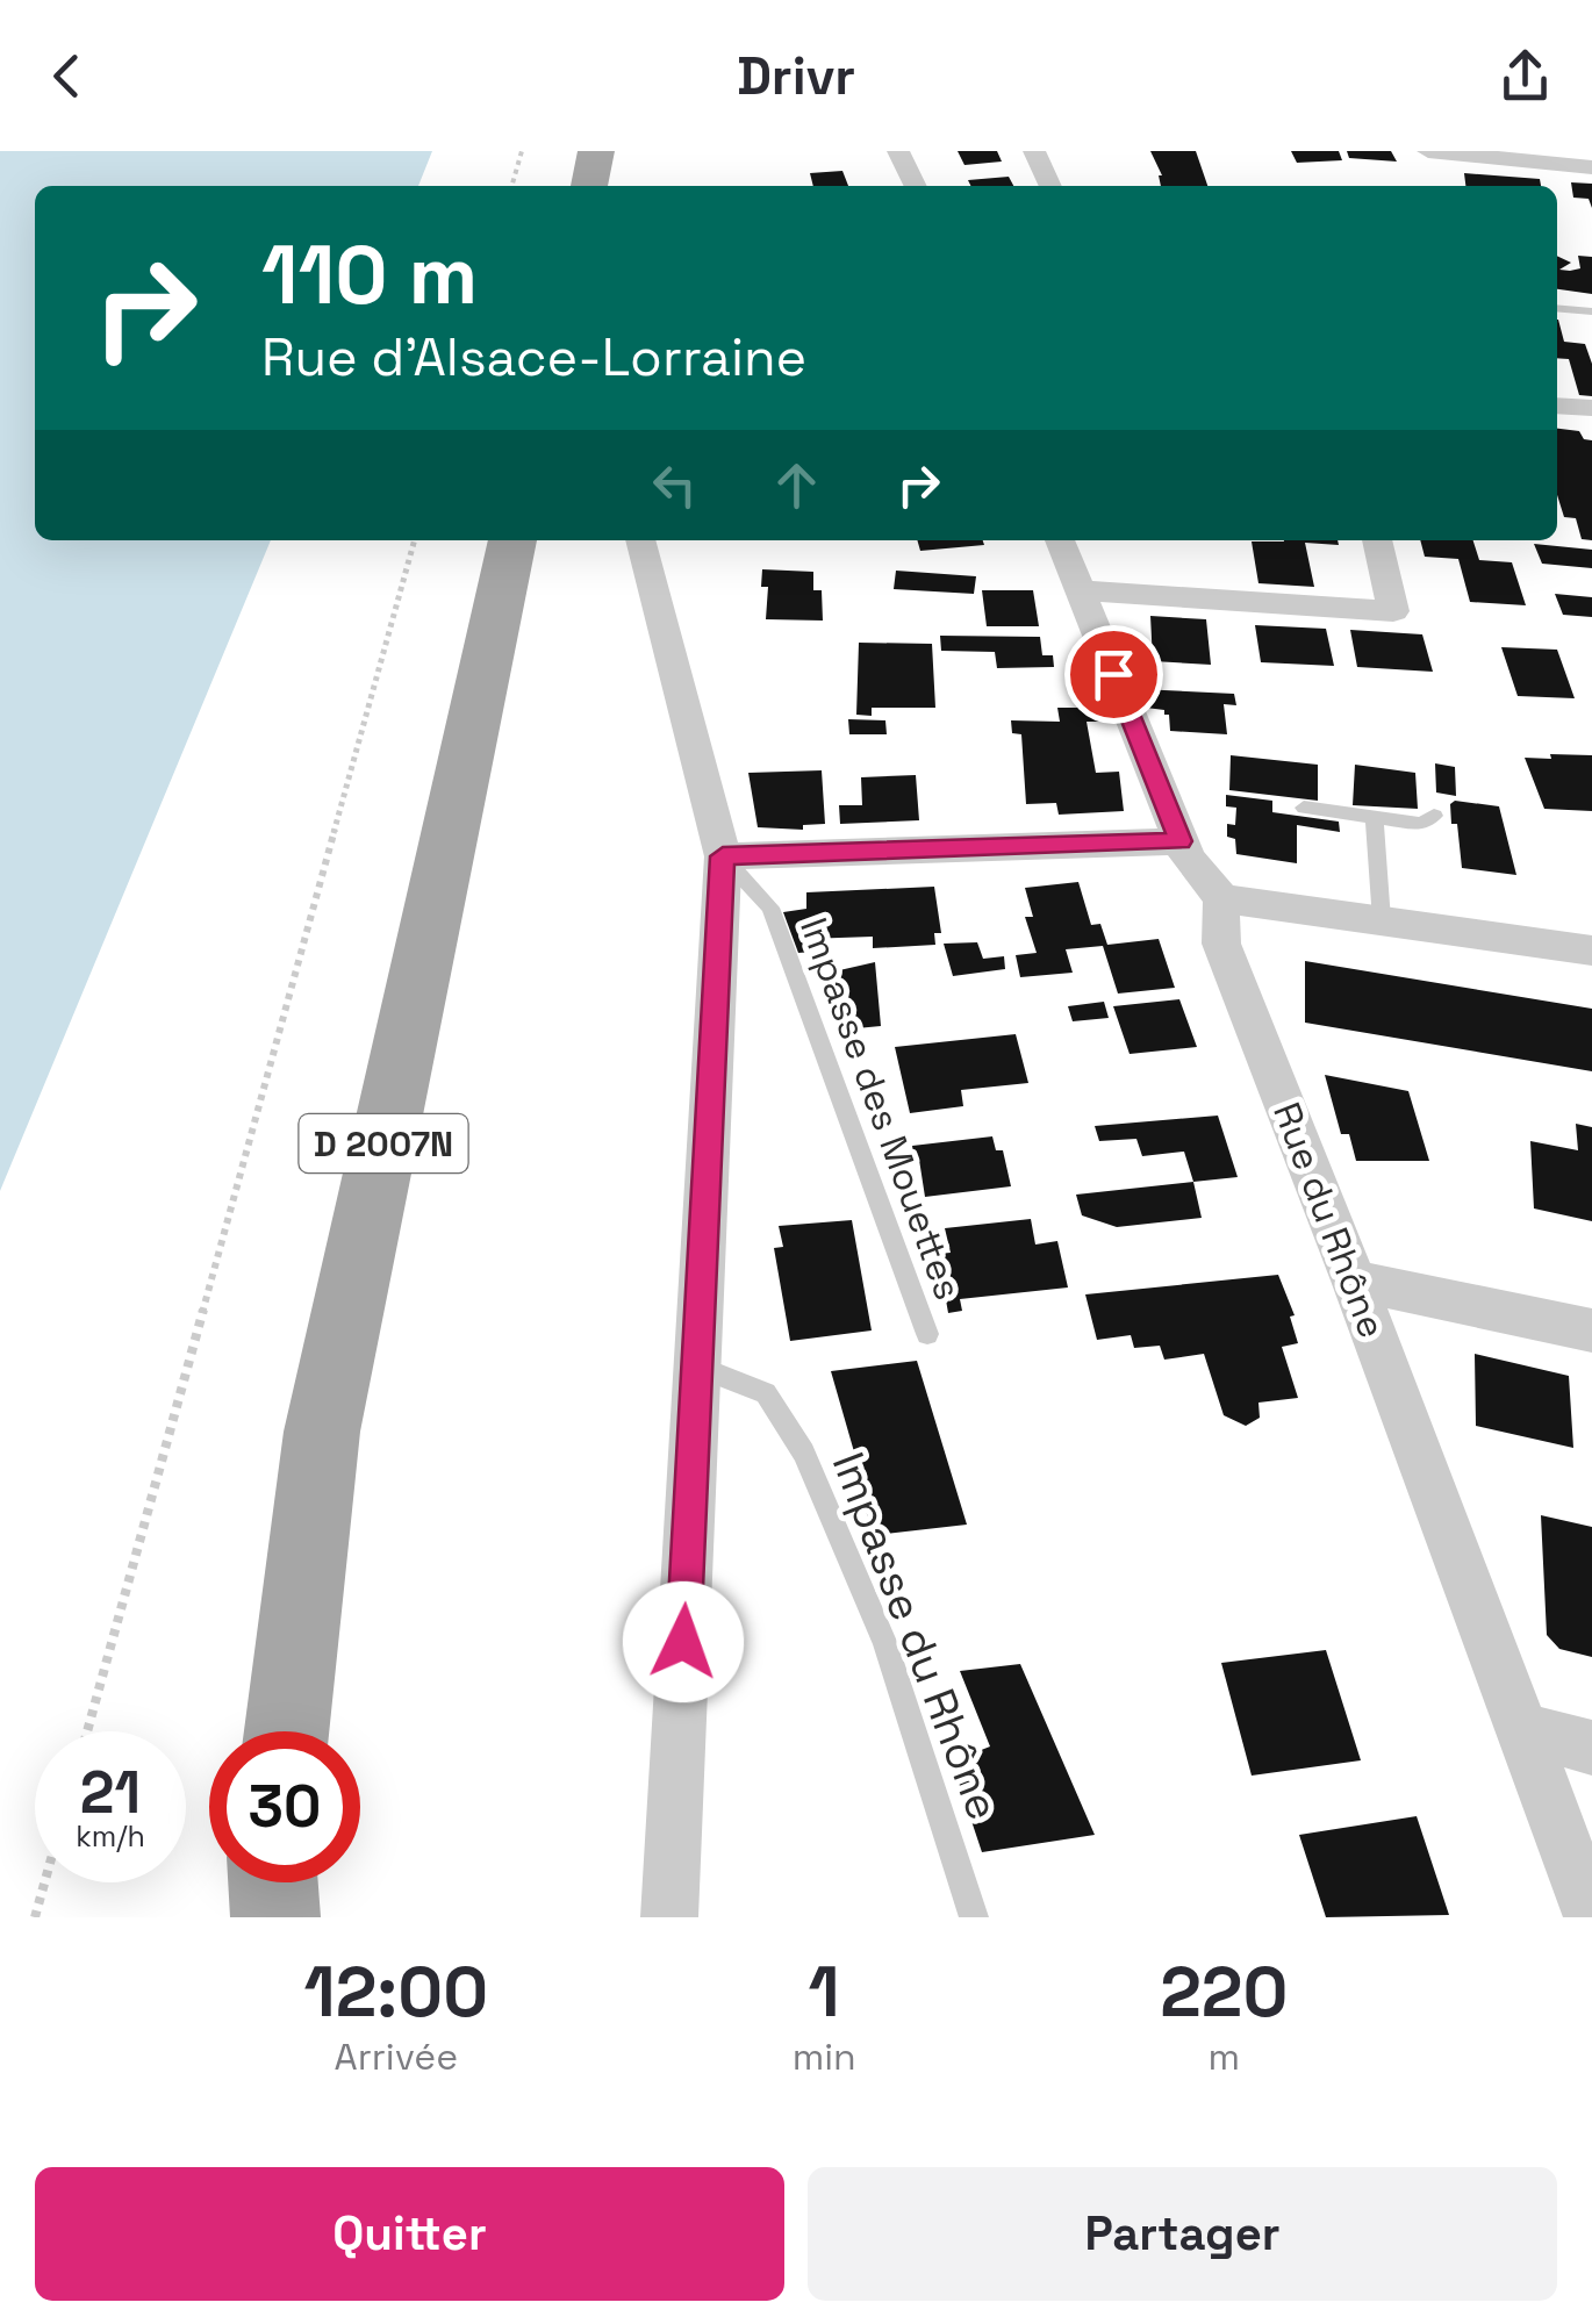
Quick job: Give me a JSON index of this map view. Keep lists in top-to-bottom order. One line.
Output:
{"streets":{"main road":["D 2007N"],"street":["Rue du Rhône"],"lane":["Impasse des Mouettes","Impasse du Rhône"]},"page":{"header":"Drivr","turn":["110 m","Rue d'Alsace-Lorraine"],"speed":"21 km/h","limit":"30","eta":["12:00","Arrivée","1","min","220","m"],"buttons":["Quitter","Partager"]}}
